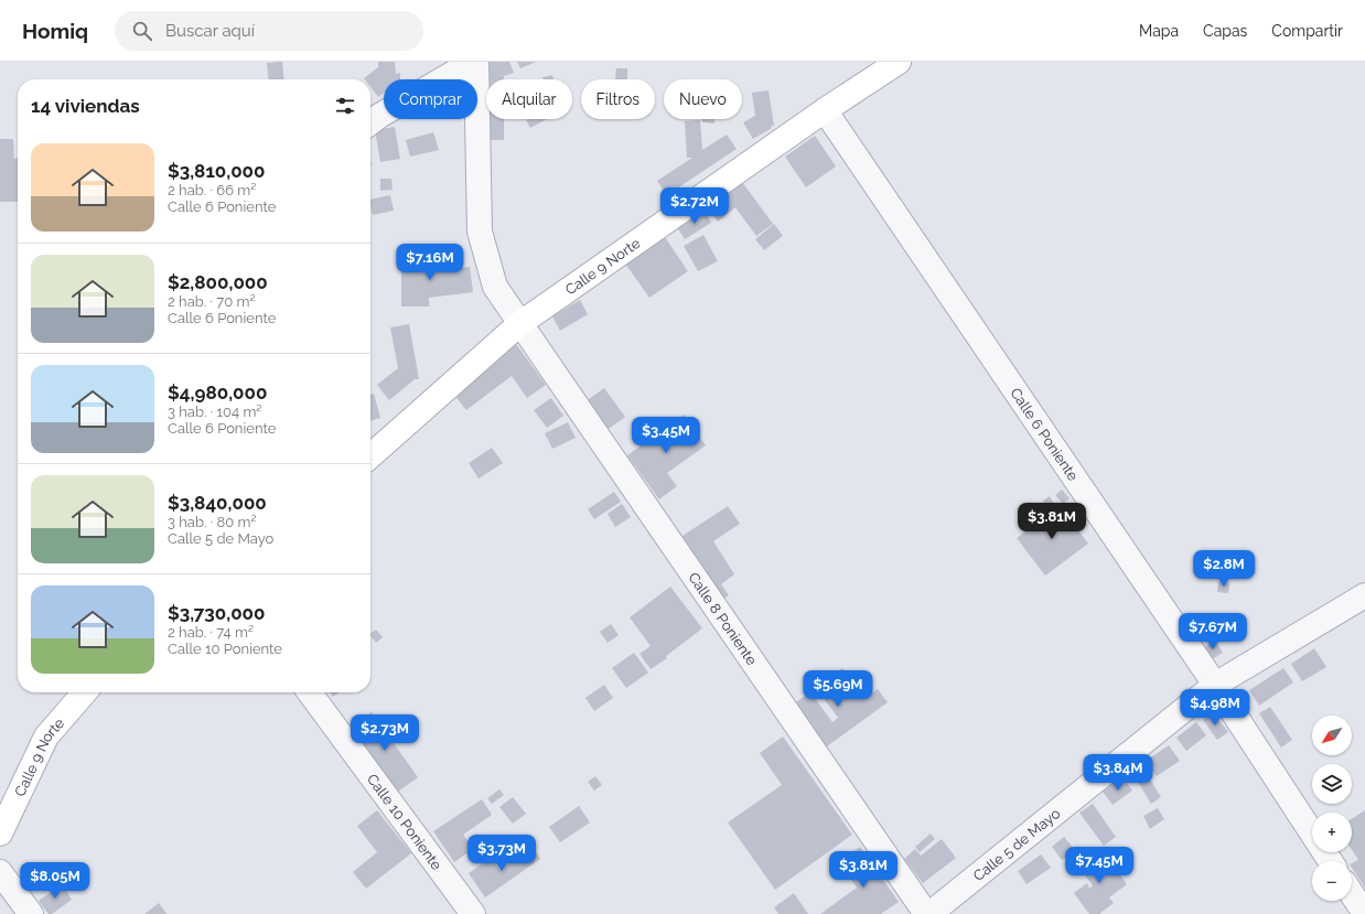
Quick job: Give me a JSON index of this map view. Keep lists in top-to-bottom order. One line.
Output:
{"streets":{"street":["Calle 9 Norte","Calle 6 Poniente","Calle 8 Poniente","Calle 10 Poniente","Calle 5 de Mayo"]},"crossings":[["Calle 9 Norte","Calle 6 Poniente"],["Calle 9 Norte","Calle 8 Poniente"],["Calle 6 Poniente","Calle 5 de Mayo"]],"north":"bottom left","page":{"header":"Homiq","search":"Buscar aquí","nav":["Mapa","Capas","Compartir"],"chip":["Comprar","Alquilar","Filtros","Nuevo"],"heading":"14 viviendas","list":[{"name":"$3,810,000","note":"2 hab. · 66 m² · Calle 6 Poniente"},{"name":"$2,800,000","note":"2 hab. · 70 m² · Calle 6 Poniente"},{"name":"$4,980,000","note":"3 hab. · 104 m² · Calle 6 Poniente"},{"name":"$3,840,000","note":"3 hab. · 80 m² · Calle 5 de Mayo"},{"name":"$3,730,000","note":"2 hab. · 74 m² · Calle 10 Poniente"}],"price":["$2.72M","$7.16M","$3.45M","$3.81M","$2.8M","$7.67M","$5.69M","$4.98M","$2.73M","$3.84M","$3.73M","$7.45M","$3.81M","$8.05M"],"map_buttons":["+","−"]}}
